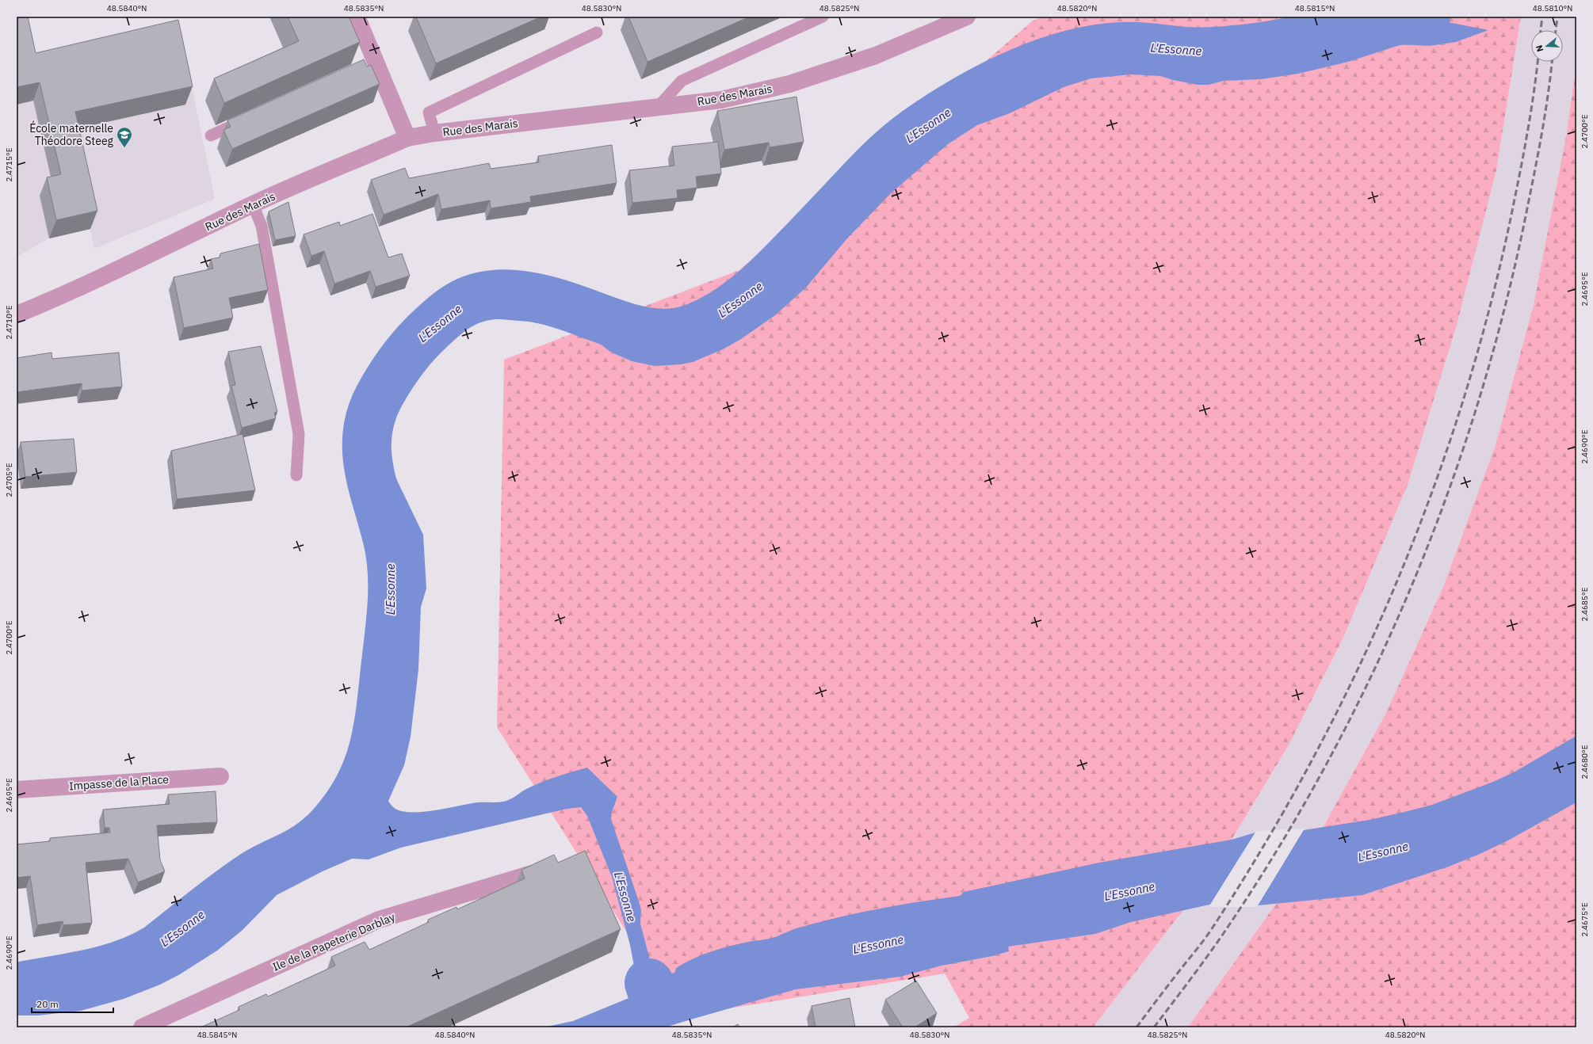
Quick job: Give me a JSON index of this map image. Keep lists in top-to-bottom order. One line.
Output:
{"streets":{"street":["Rue des Marais","Impasse de la Place","Ile de la Papeterie Darblay"]},"water":["L'Essonne"],"places":{"school or university":["École maternelle Théodore Steeg"]},"scale_bar":"20 m","north":"left","coordinates":["48.5840°N","48.5835°N","48.5830°N","48.5825°N","48.5820°N","48.5815°N","48.5810°N","2.4700°E","2.4715°E","2.4695°E","2.4710°E","2.4690°E","2.4705°E","2.4685°E","2.4680°E","2.4675°E","48.5845°N"]}
